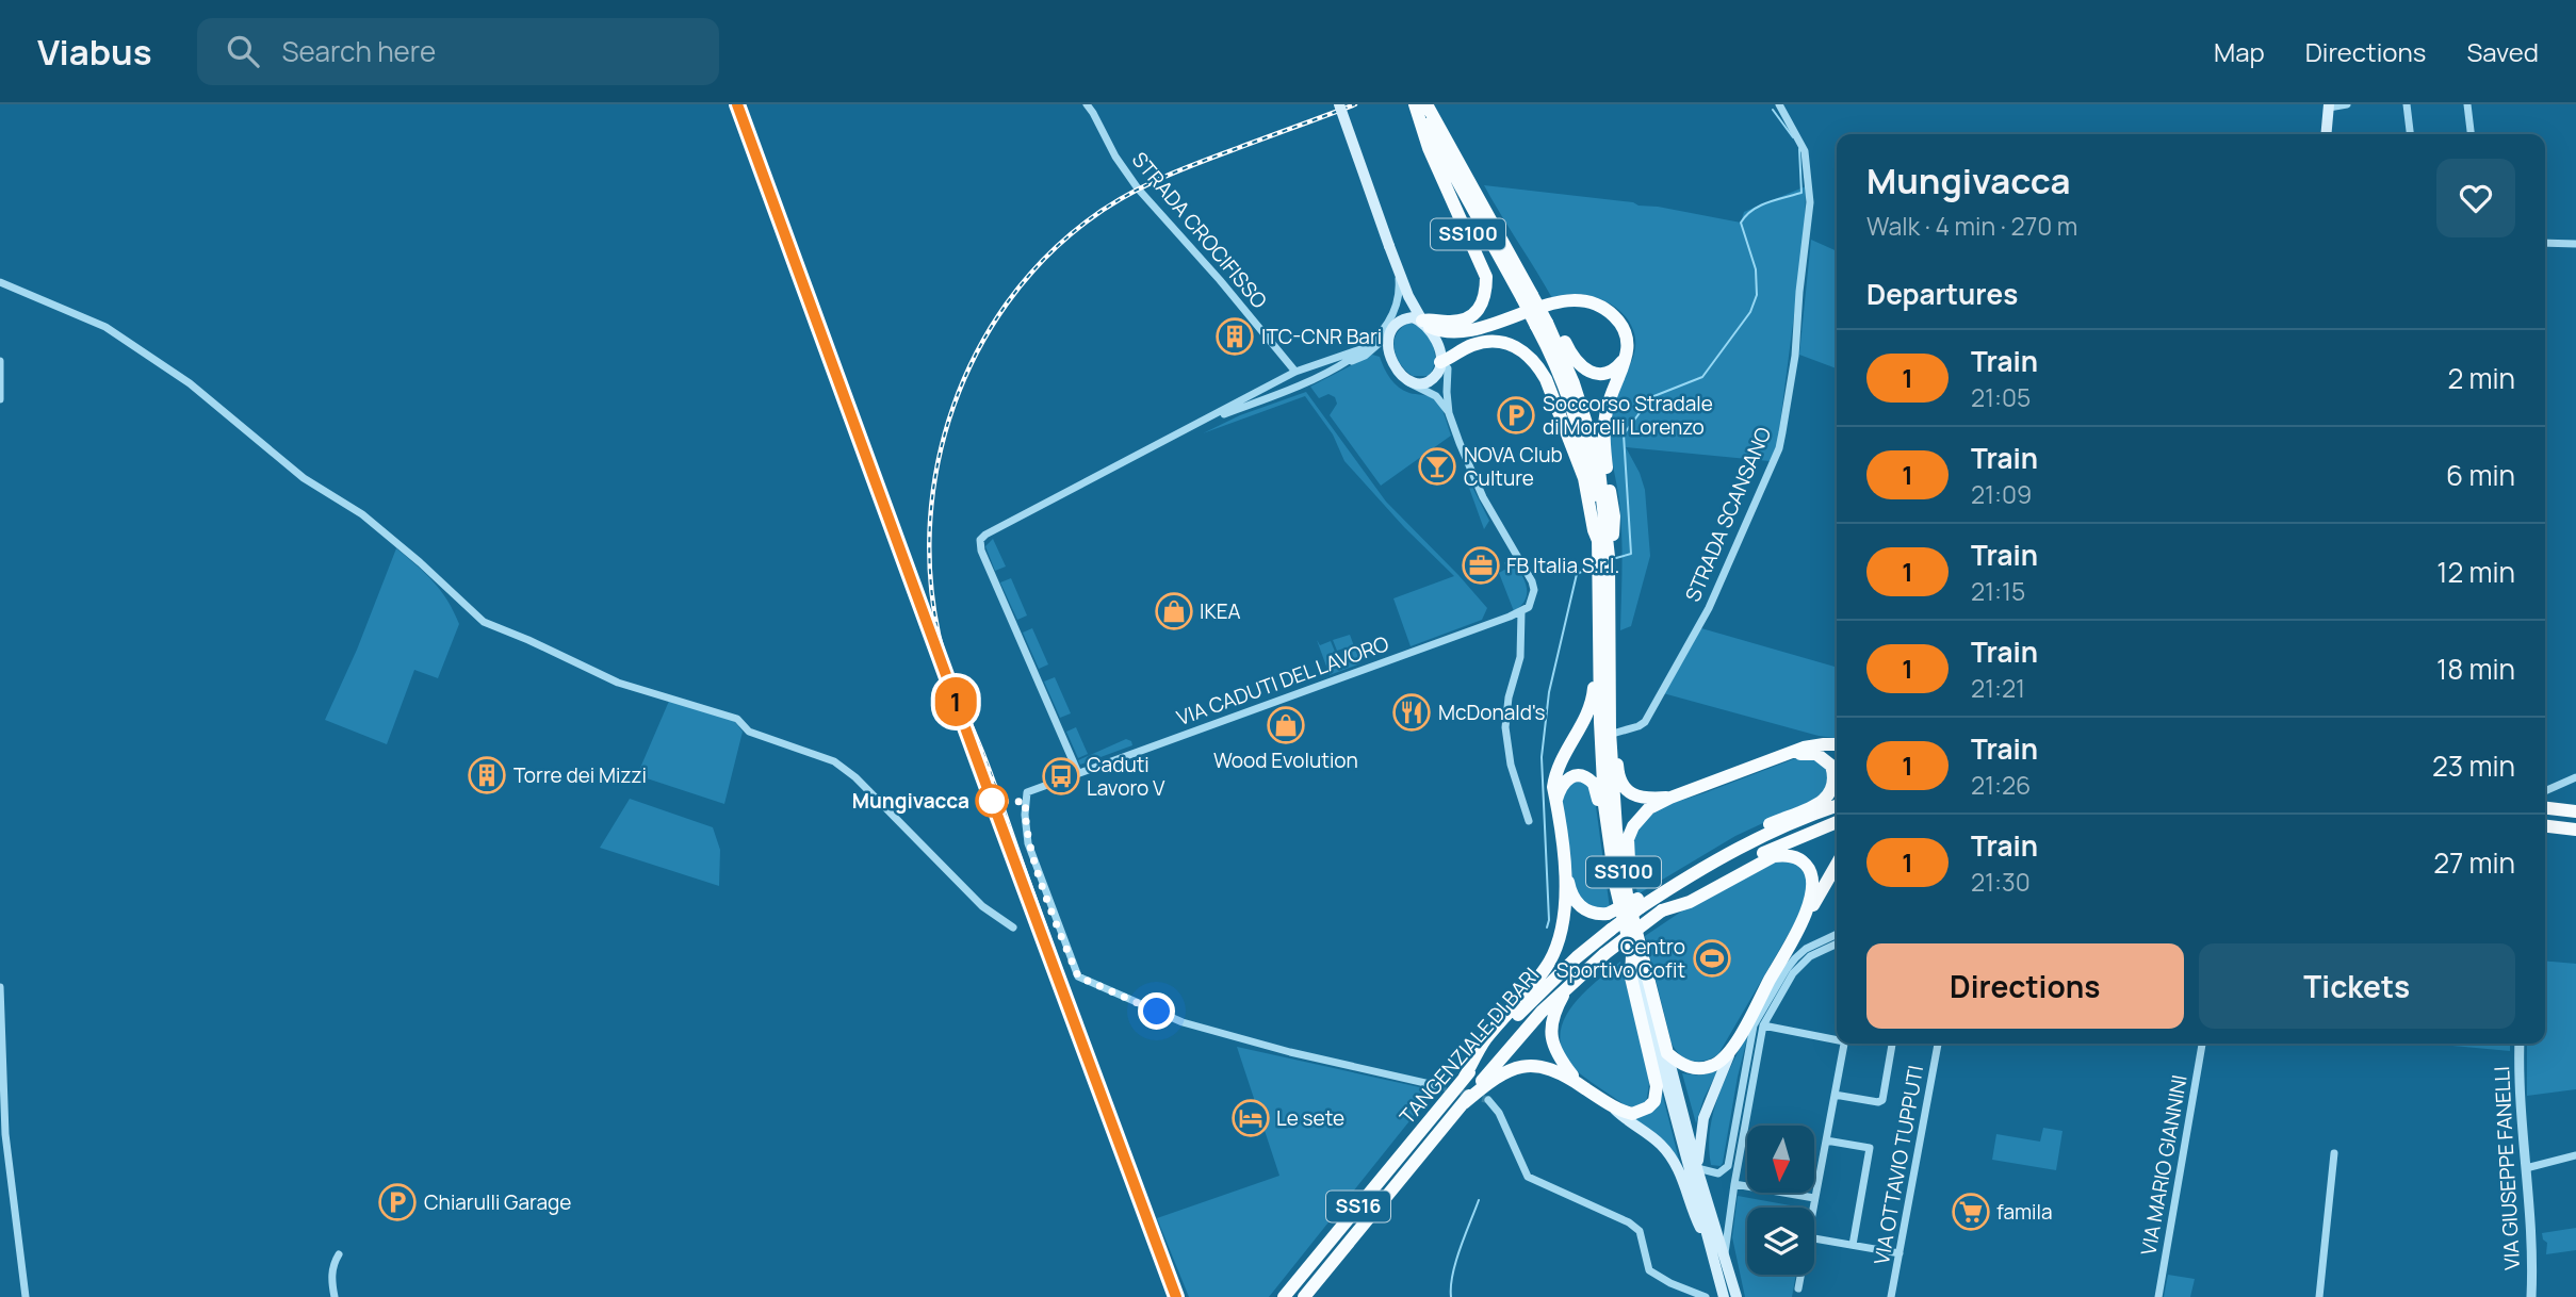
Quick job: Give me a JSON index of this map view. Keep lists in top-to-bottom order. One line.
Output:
{"streets":{"highway":["SS100","TANGENZIALE DI BARI","SS16"],"street":["STRADA CROCIFISSO","STRADA SCANSANO","VIA CADUTI DEL LAVORO","VIA OTTAVIO TUPPUTI","VIA MARIO GIANNINI","VIA GIUSEPPE FANELLI"]},"crossings":[["SS100","TANGENZIALE DI BARI"]],"places":{"building":["ITC-CNR Bari","Torre dei Mizzi"],"parking":["Soccorso Stradale di Morelli Lorenzo","Chiarulli Garage"],"bar":["NOVA Club Culture"],"office":["FB Italia S.r.l."],"shop":["IKEA","Wood Evolution"],"restaurant":["McDonald's"],"bus stop":["Caduti Lavoro V"],"other":["Mungivacca"],"sports":["Centro Sportivo Cofit"],"hotel":["Le sete"],"supermarket":["famila"]},"north":"bottom","page":{"header":"Viabus","search":"Search here","nav":["Map","Directions","Saved"],"on_map":"1","heading":[["Mungivacca","Walk · 4 min · 270 m"],"Departures"],"list":[{"mark":"1","name":"Train","note":"21:05","value":"2 min"},{"mark":"1","name":"Train","note":"21:09","value":"6 min"},{"mark":"1","name":"Train","note":"21:15","value":"12 min"},{"mark":"1","name":"Train","note":"21:21","value":"18 min"},{"mark":"1","name":"Train","note":"21:26","value":"23 min"},{"mark":"1","name":"Train","note":"21:30","value":"27 min"}],"buttons":["Directions","Tickets"]}}
